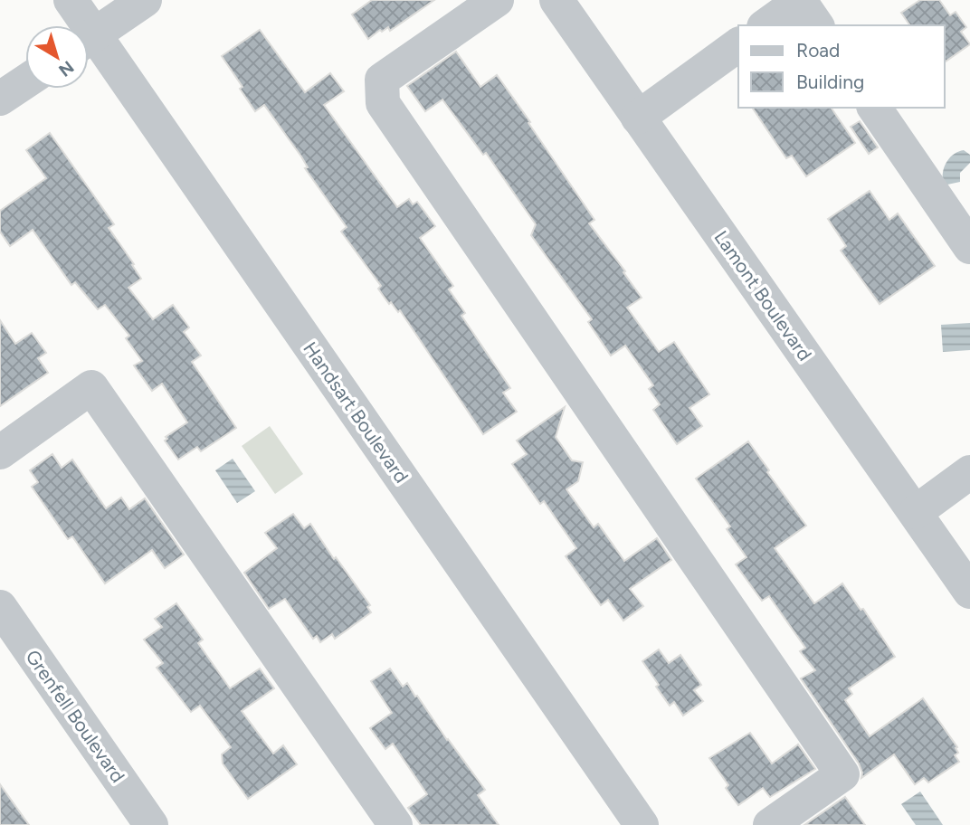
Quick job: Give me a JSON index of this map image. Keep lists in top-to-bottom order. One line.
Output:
{"streets":{"street":["Lamont Boulevard","Handsart Boulevard","Grenfell Boulevard"]},"legend":["Road","Building"],"north":"bottom right"}
